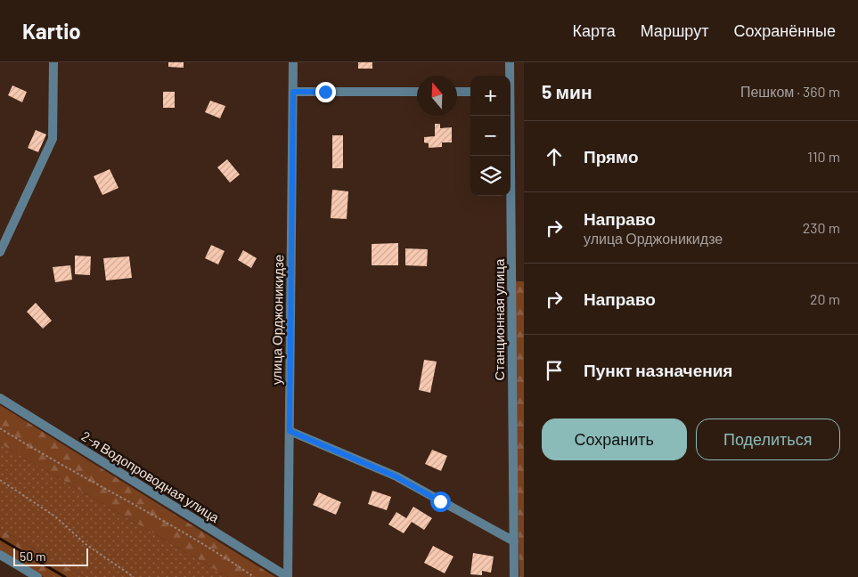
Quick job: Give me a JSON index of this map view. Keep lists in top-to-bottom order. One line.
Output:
{"streets":{"street":["улица Орджоникидзе","Станционная улица","2-я Водопроводная улица"]},"crossings":[["улица Орджоникидзе","2-я Водопроводная улица"]],"scale_bar":"50 m","north":"top","page":{"header":"Kartio","nav":["Карта","Маршрут","Сохранённые"],"heading":["5 мин","Пешком · 360 m"],"map_buttons":["+","−"],"list":[["Прямо","110 m"],["Направо","улица Орджоникидзе","230 m"],["Направо","20 m"],"Пункт назначения"],"buttons":["Сохранить","Поделиться"],"scale":"50 m"}}
